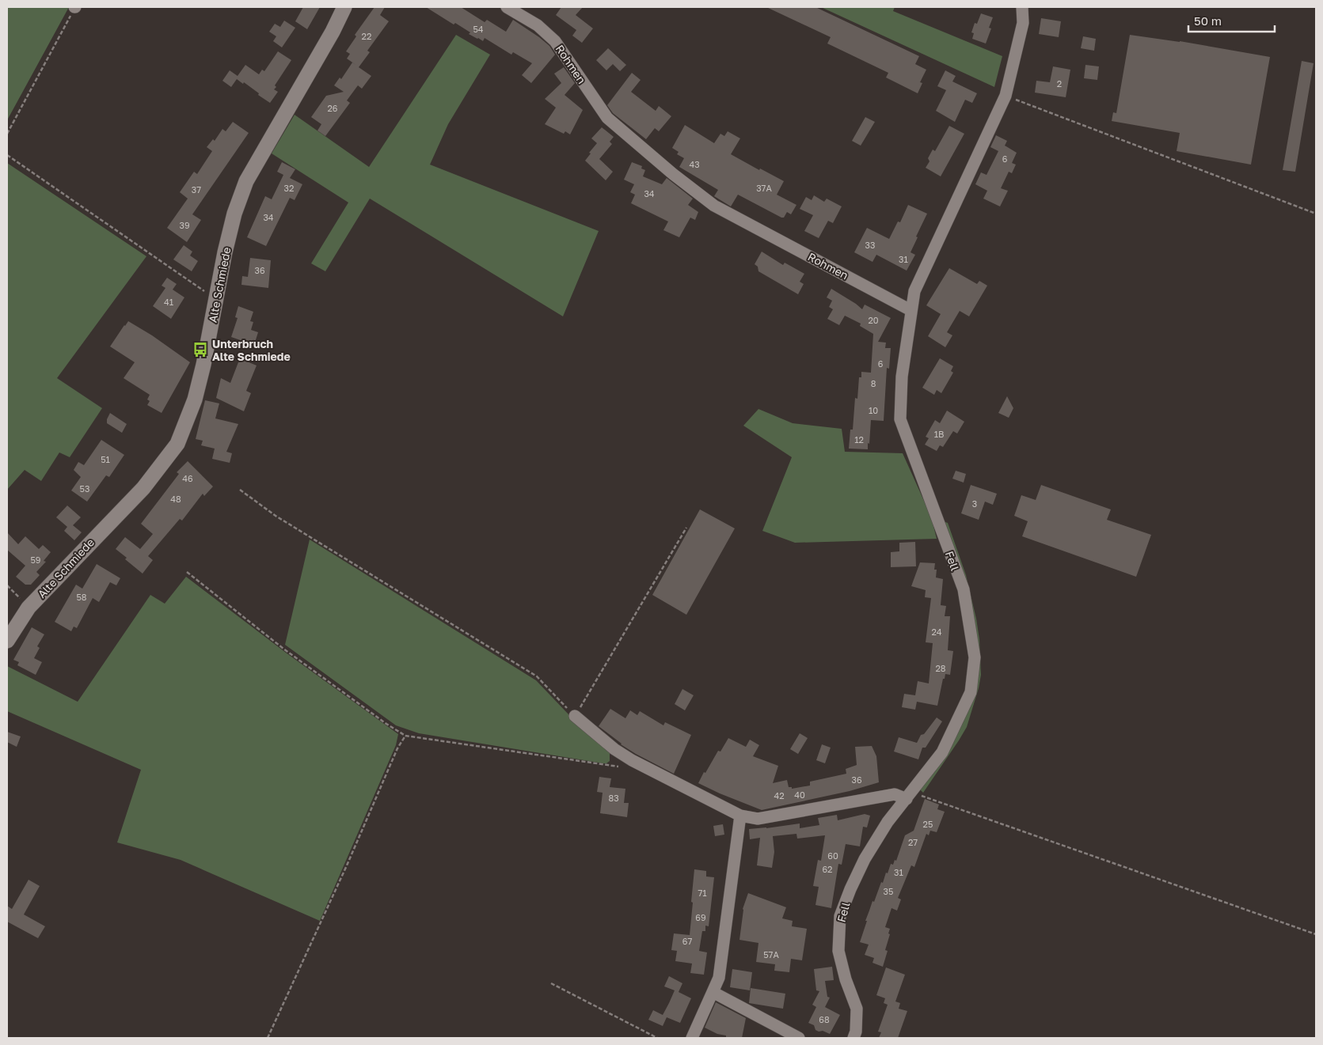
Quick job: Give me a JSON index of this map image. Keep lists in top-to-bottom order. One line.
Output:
{"streets":{"street":["Rohmen","Alte Schmiede","Fell"]},"crossings":[["Rohmen","Fell"]],"places":{"bus stop":["Unterbruch Alte Schmiede"]},"house_numbers":["54","22","2","26","6","43","32","37A","37","34","34","39","33","31","36","41","20","6","8","10","1B","12","51","46","53","48","3","59","58","24","28","36","40","42","83","25","27","60","62","31","35","71","69","67","57A","68"],"scale_bar":"50 m"}
